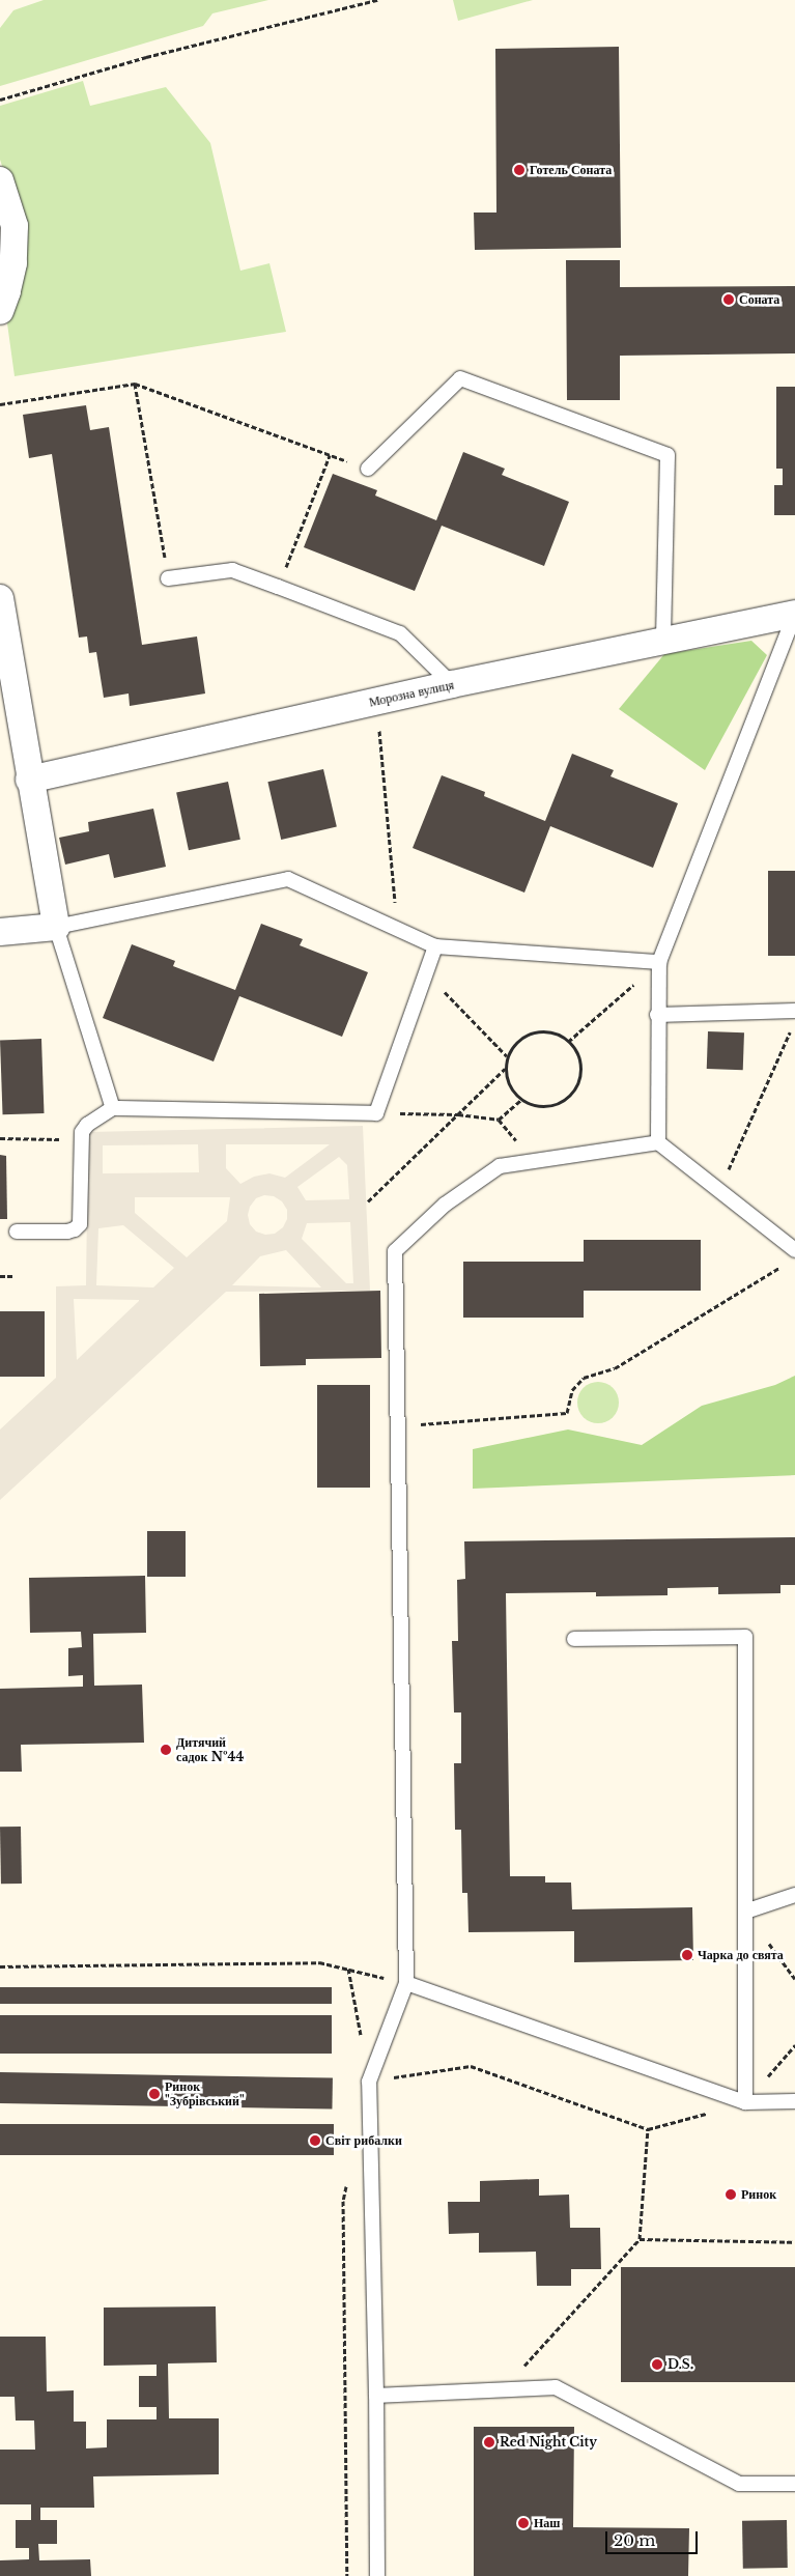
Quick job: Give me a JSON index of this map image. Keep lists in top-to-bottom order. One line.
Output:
{"streets":{"street":["Морозна вулиця"]},"places":["Готель Соната","Соната","Дитячий садок №44","Чарка до свята","Ринок \"Зубрівський\"","Світ рибалки","Ринок","D.S.","Red Night City","Наш"],"scale_bar":"20 m"}
